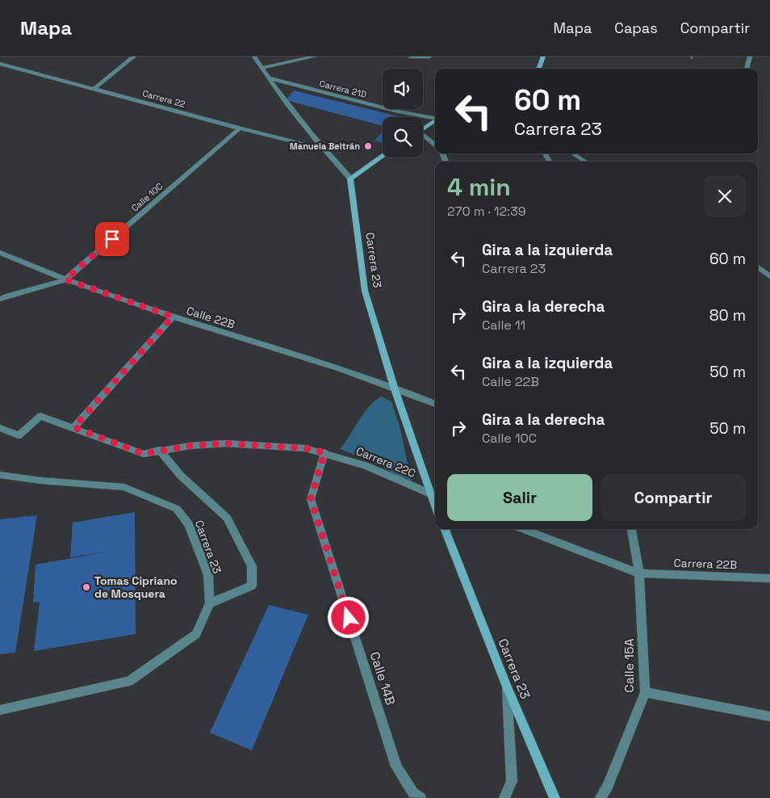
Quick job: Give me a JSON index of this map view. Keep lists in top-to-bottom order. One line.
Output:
{"streets":{"street":["Carrera 21D","Carrera 22","Calle 10C","Carrera 23","Calle 22B","Carrera 22C","Carrera 22B","Calle 15A","Calle 14B"]},"crossings":[["Carrera 22","Calle 10C"],["Calle 10C","Calle 22B"],["Carrera 23","Calle 22B"],["Carrera 23","Carrera 22C"],["Carrera 22C","Calle 14B"],["Carrera 22B","Calle 15A"]],"places":["Manuela Beltrán","Tomas Cipriano de Mosquera"],"page":{"header":"Mapa","nav":["Mapa","Capas","Compartir"],"turn":["60 m","Carrera 23"],"heading":["4 min","270 m · 12:39"],"list":[{"name":"Gira a la izquierda","note":"Carrera 23","value":"60 m"},{"name":"Gira a la derecha","note":"Calle 11","value":"80 m"},{"name":"Gira a la izquierda","note":"Calle 22B","value":"50 m"},{"name":"Gira a la derecha","note":"Calle 10C","value":"50 m"}],"buttons":["Salir","Compartir"]}}
